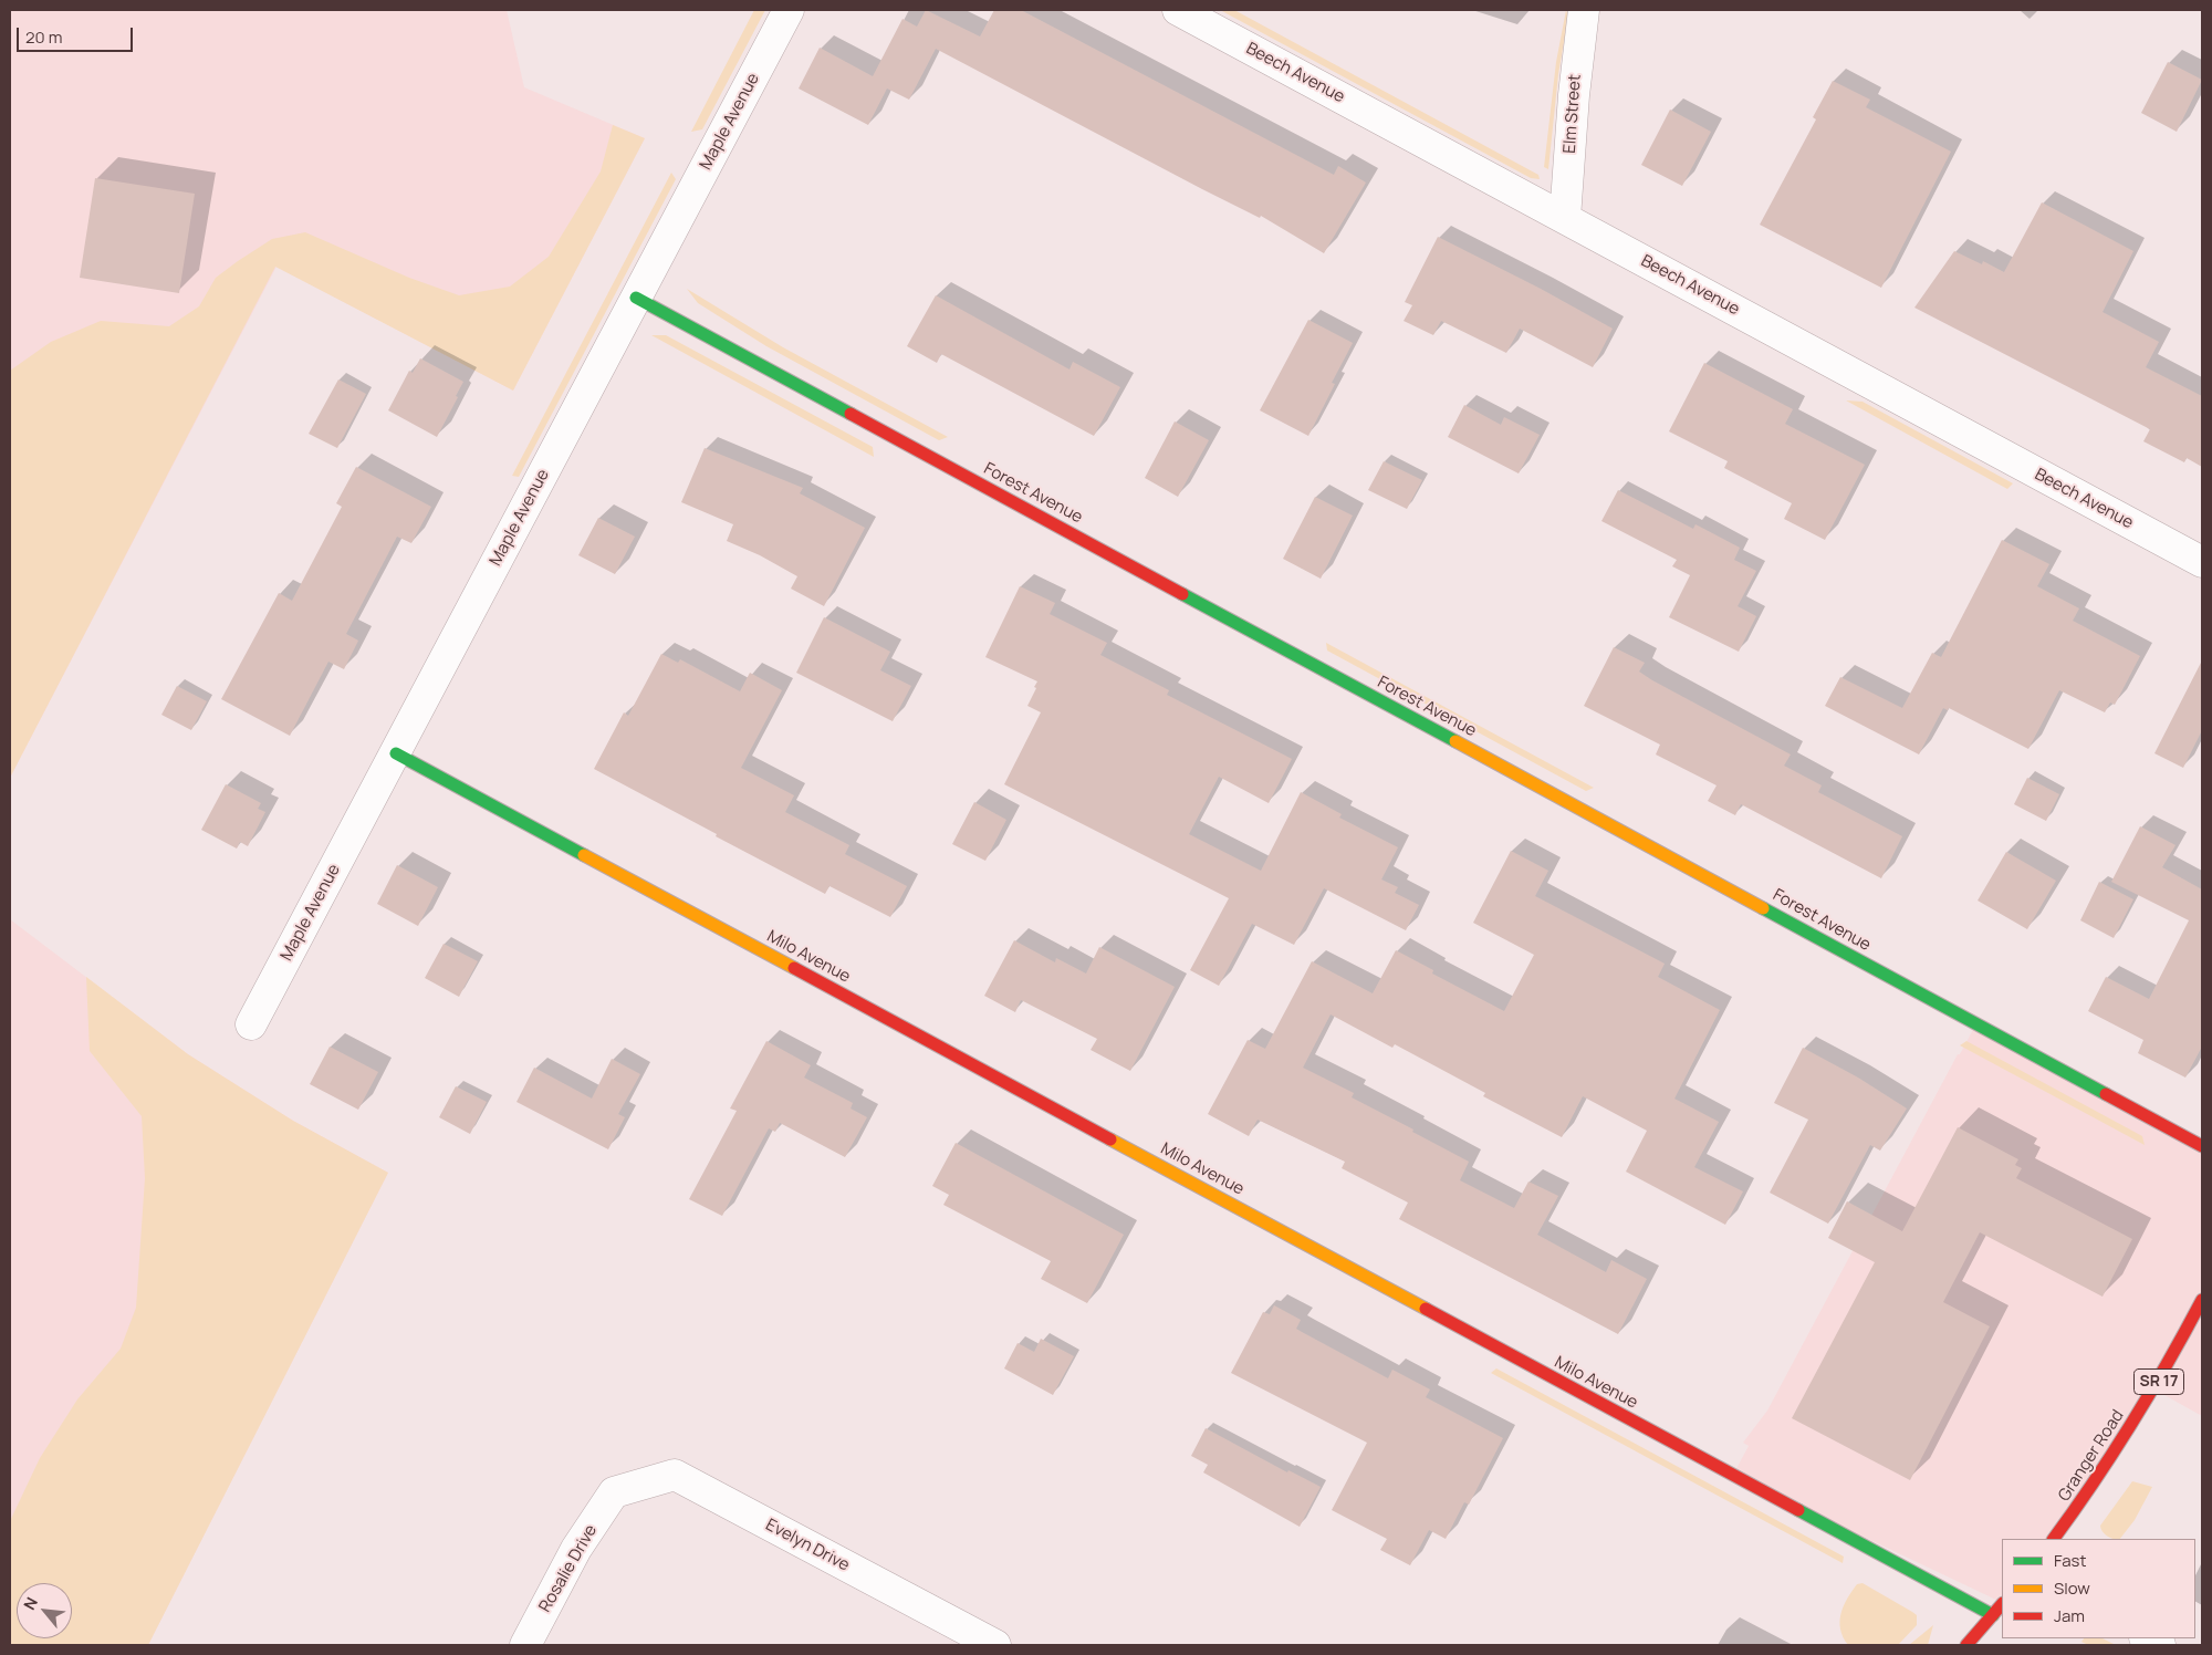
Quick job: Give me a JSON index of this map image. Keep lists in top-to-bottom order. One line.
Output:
{"streets":{"street":["Beech Avenue","Elm Street","Maple Avenue","Forest Avenue","Milo Avenue","SR 17","Granger Road","Evelyn Drive","Rosalie Drive"]},"crossings":[["Beech Avenue","Elm Street"],["Maple Avenue","Forest Avenue"],["Maple Avenue","Milo Avenue"],["Evelyn Drive","Rosalie Drive"]],"legend":["Fast","Slow","Jam"],"scale_bar":"20 m","north":"top left"}
